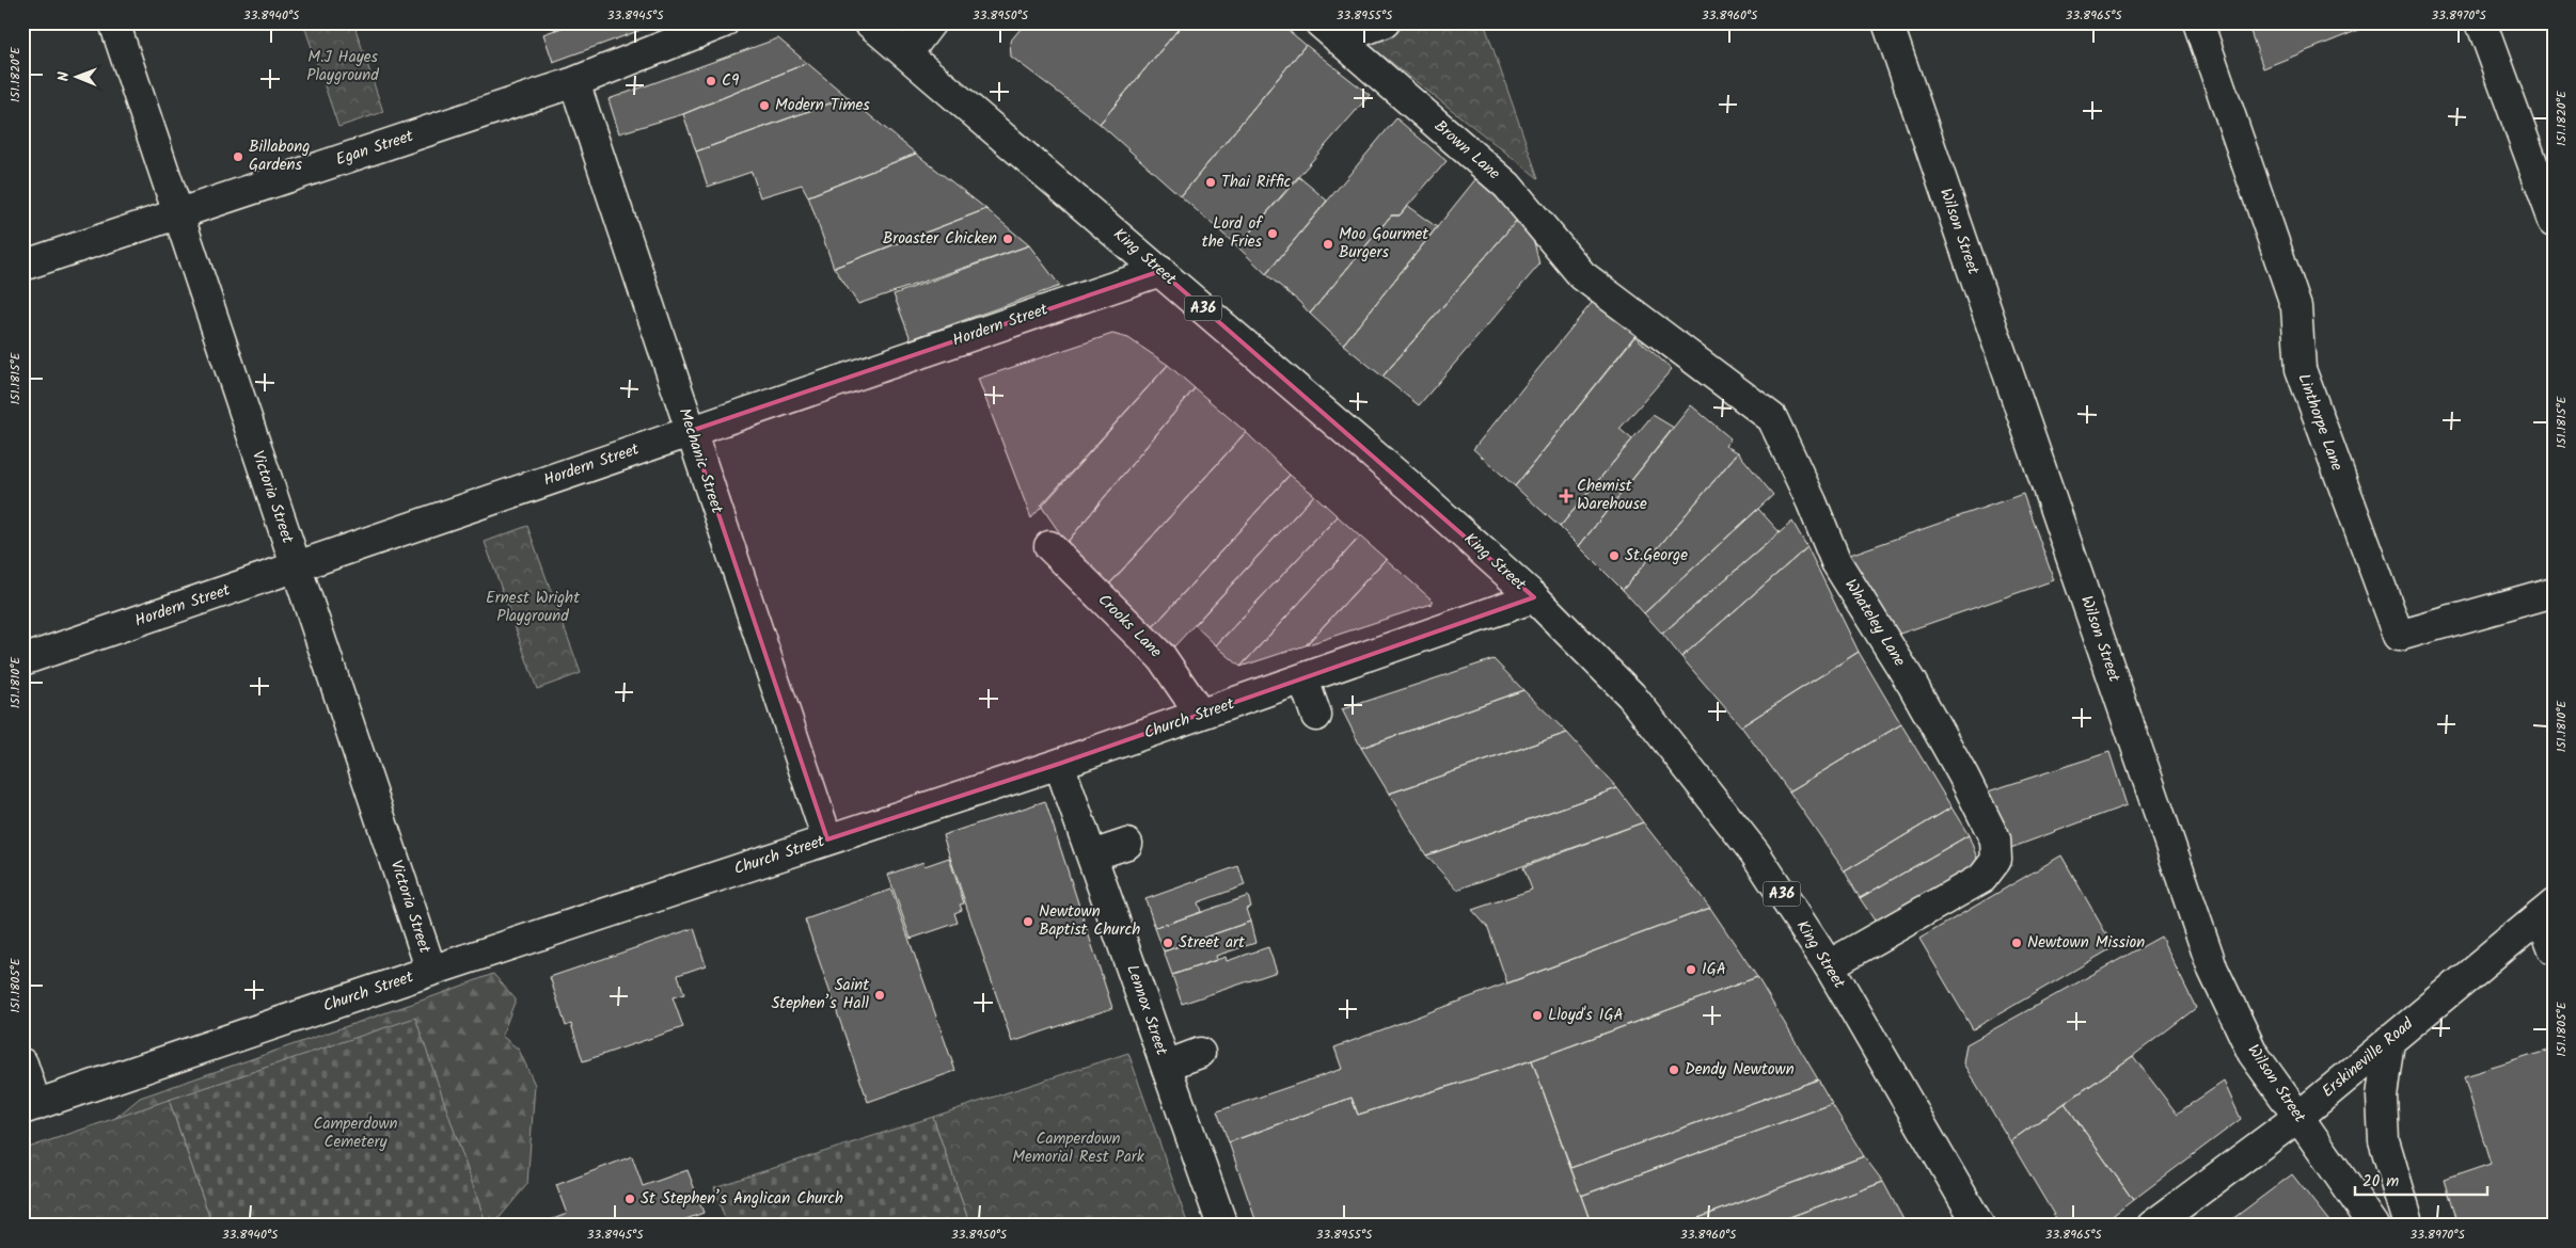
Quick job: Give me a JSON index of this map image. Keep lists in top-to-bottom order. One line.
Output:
{"streets":{"main road":["Egan Street","Brown Lane","Wilson Street","King Street","A36","Hordern Street","Linthorpe Lane","Mechanic Street","Victoria Street","Whateley Lane","Crooks Lane","Church Street","Lennox Street","Erskineville Road"]},"crossings":[["Egan Street","Mechanic Street"],["Egan Street","Victoria Street"],["Brown Lane","Whateley Lane"],["Wilson Street","Erskineville Road"],["King Street","Hordern Street"],["King Street","Whateley Lane"],["King Street","Church Street"],["Hordern Street","Mechanic Street"],["Hordern Street","Victoria Street"],["Mechanic Street","Church Street"],["Victoria Street","Church Street"],["Crooks Lane","Church Street"],["Church Street","Lennox Street"]],"parks":["M.J Hayes Playground","Ernest Wright Playground","Camperdown Cemetery","Camperdown Memorial Rest Park"],"places":{"other":["C9","Modern Times","Billabong Gardens","Thai Riffic","Lord of the Fries","Broaster Chicken","Moo Gourmet Burgers","St.George","Newtown Baptist Church","Street art","Newtown Mission","IGA","Saint Stephen’s Hall","Lloyd's IGA","Dendy Newtown","St Stephen’s Anglican Church"],"health":["Chemist Warehouse"]},"scale_bar":"20 m","north":"left","coordinates":["33.8940°S","33.8945°S","33.8950°S","33.8955°S","33.8960°S","33.8965°S","33.8970°S","151.1820°E","151.1815°E","151.1810°E","151.1805°E"]}
